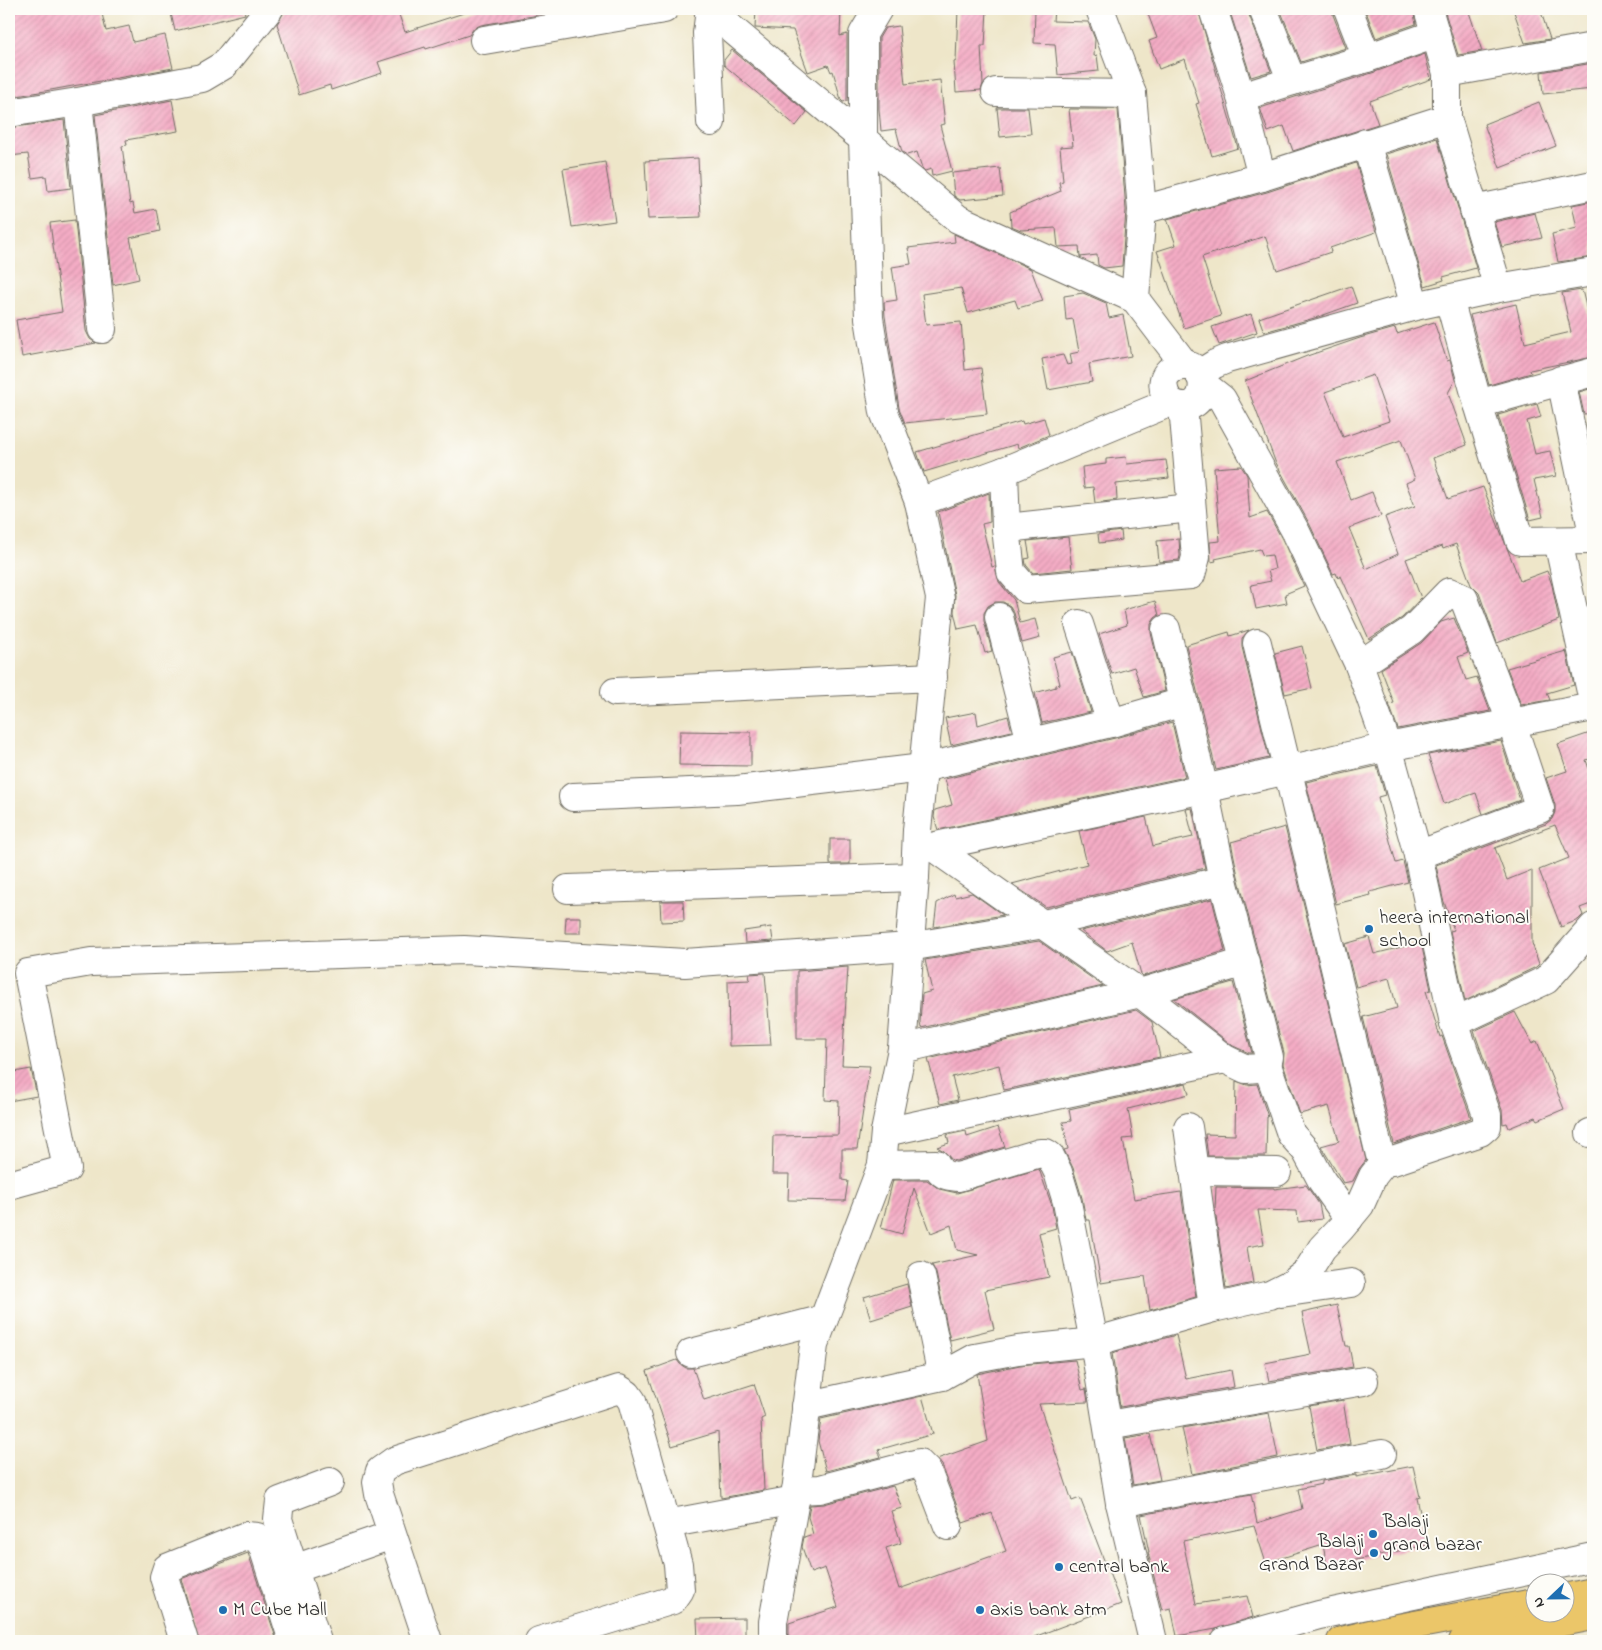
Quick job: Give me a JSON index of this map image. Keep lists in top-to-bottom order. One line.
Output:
{"places":["heera international school","Balaji grand bazar","Balaji Grand Bazar","central bank","M Cube Mall","axis bank atm"],"north":"left"}
